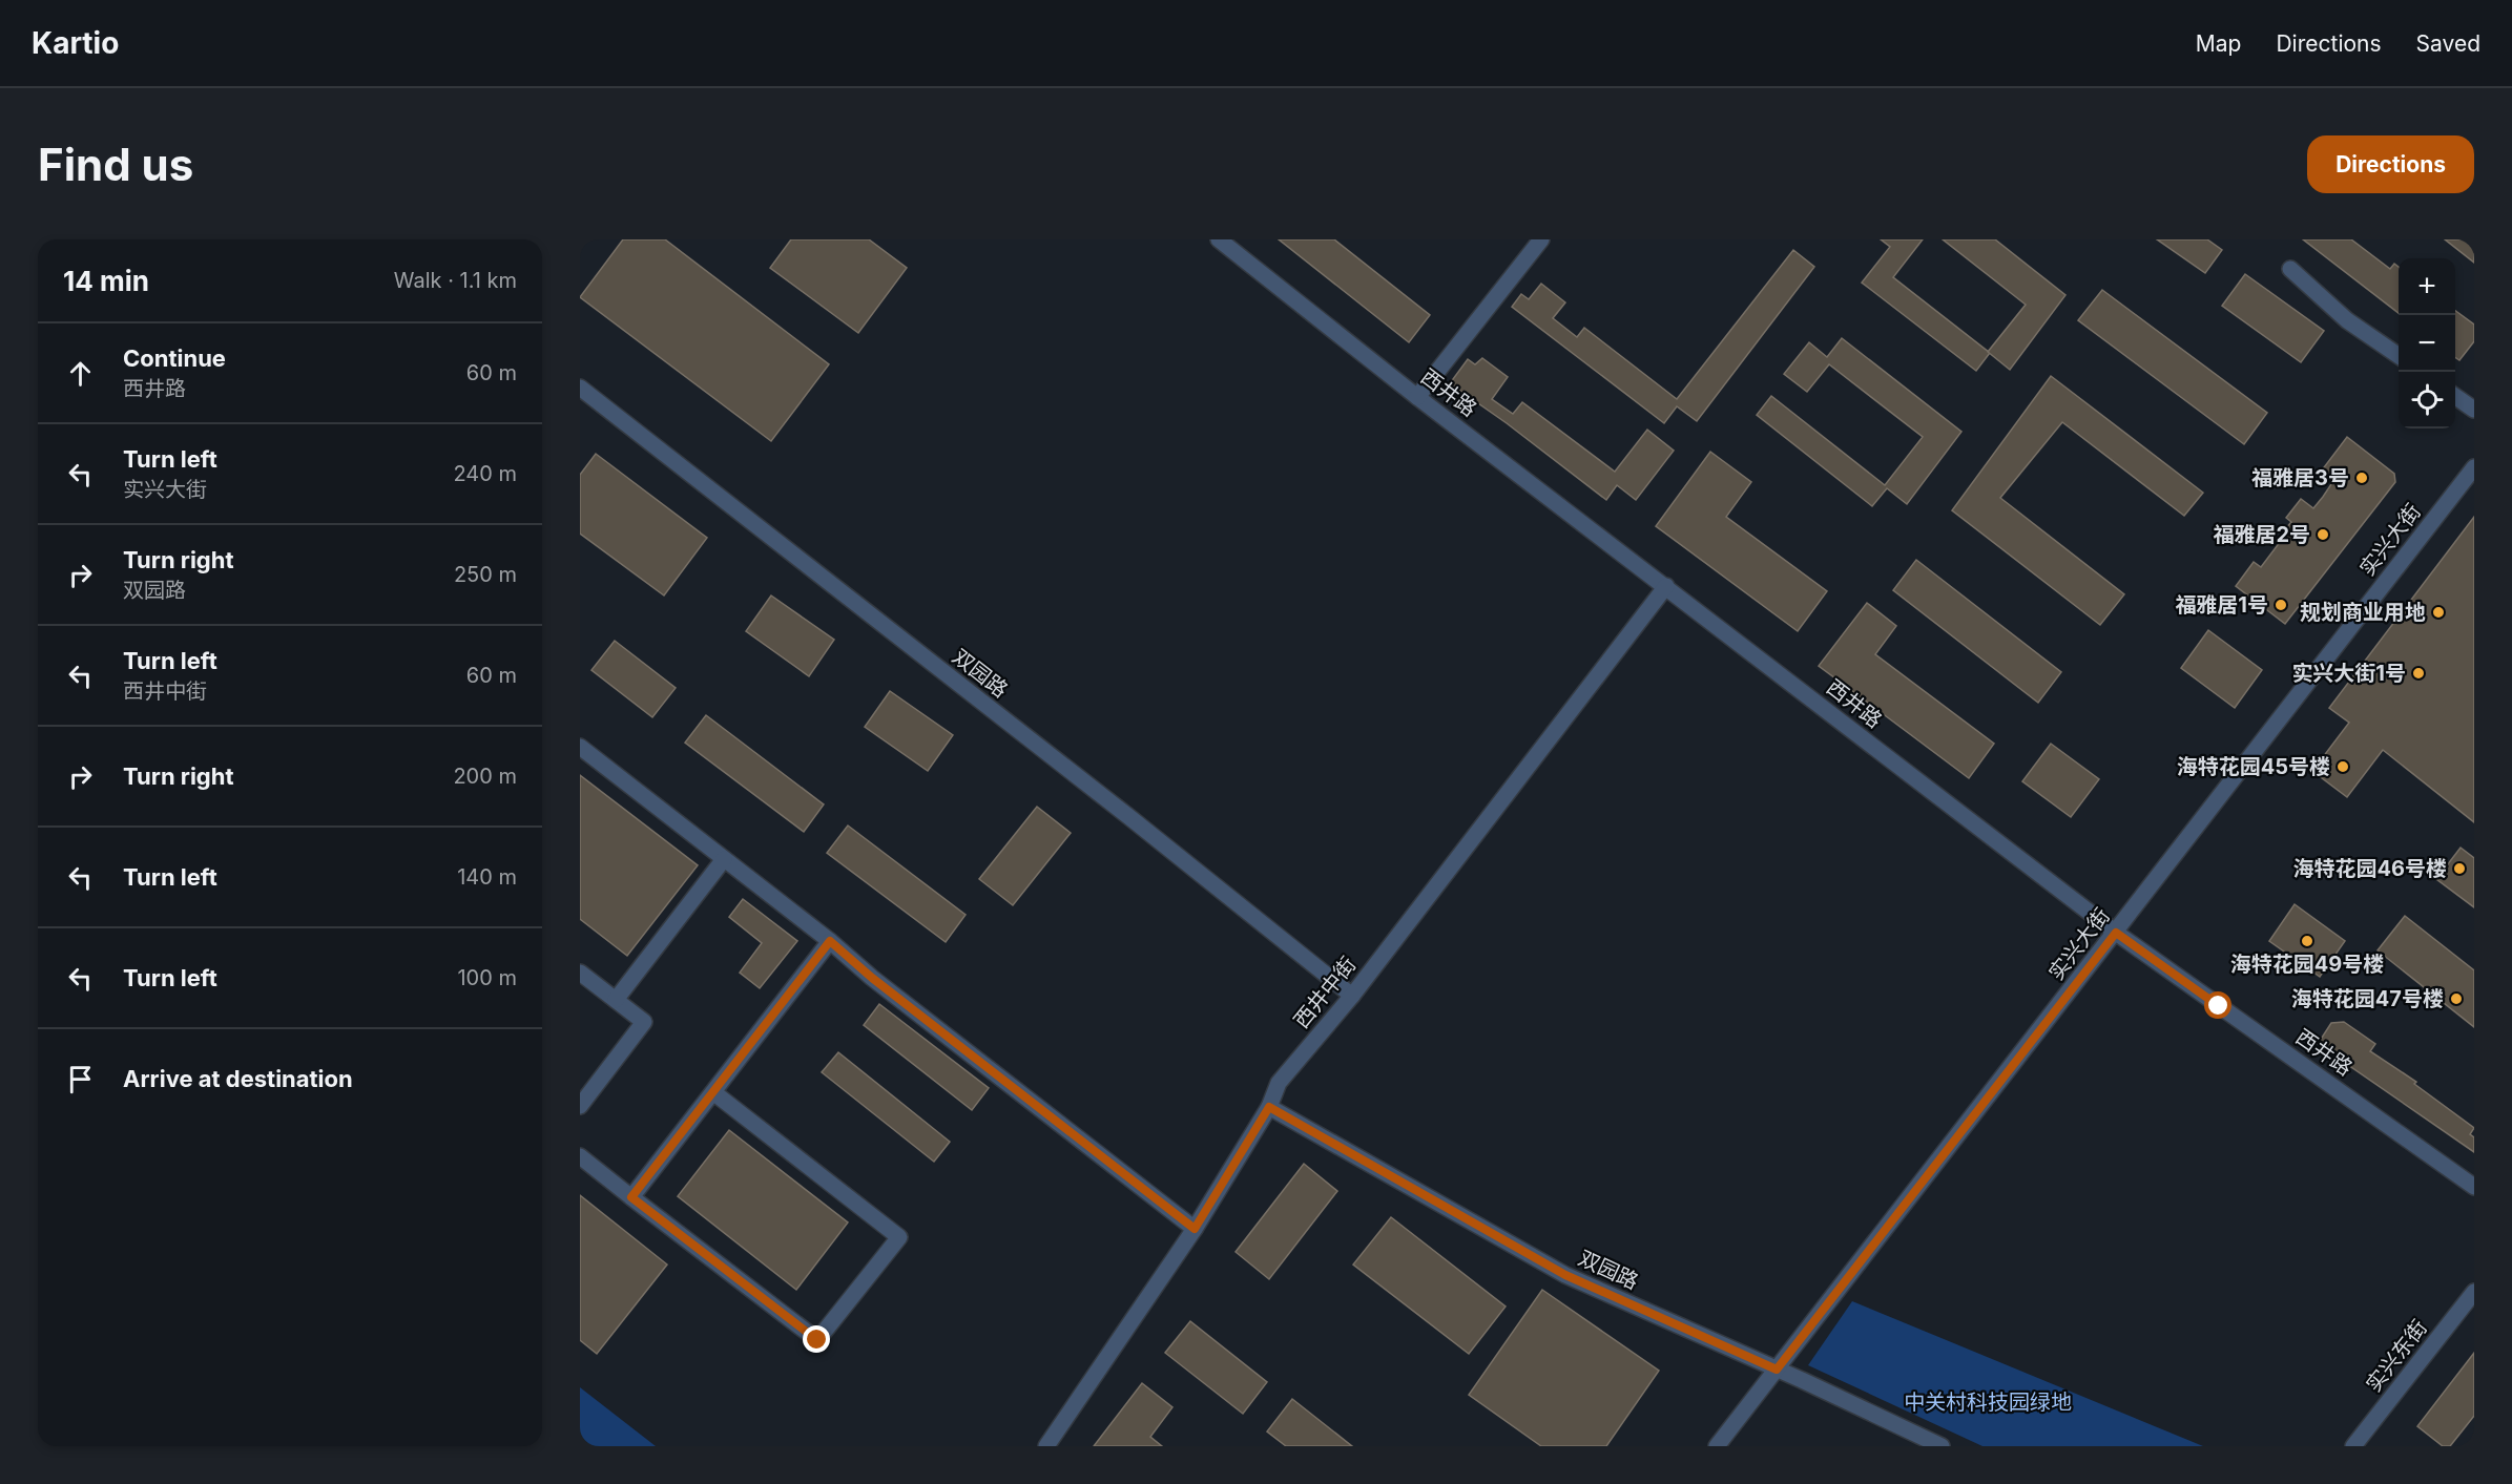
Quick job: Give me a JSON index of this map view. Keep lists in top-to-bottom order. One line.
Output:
{"streets":{"street":["西井路","实兴大街","双园路","西井中街","实兴东街"]},"crossings":[["西井路","实兴大街"],["西井路","西井中街"],["实兴大街","双园路"],["双园路","西井中街"]],"parks":["中关村科技园绿地"],"places":["福雅居3号","福雅居2号","福雅居1号","规划商业用地","实兴大街1号","海特花园45号楼","海特花园46号楼","海特花园49号楼","海特花园47号楼"],"page":{"header":"Kartio","nav":["Map","Directions","Saved"],"buttons":"Directions","title":"Find us","heading":["14 min","Walk · 1.1 km"],"map_buttons":["+","−"],"list":[["Continue","西井路","60 m"],["Turn left","实兴大街","240 m"],["Turn right","双园路","250 m"],["Turn left","西井中街","60 m"],["Turn right","200 m"],["Turn left","140 m"],["Turn left","100 m"],"Arrive at destination"]}}
